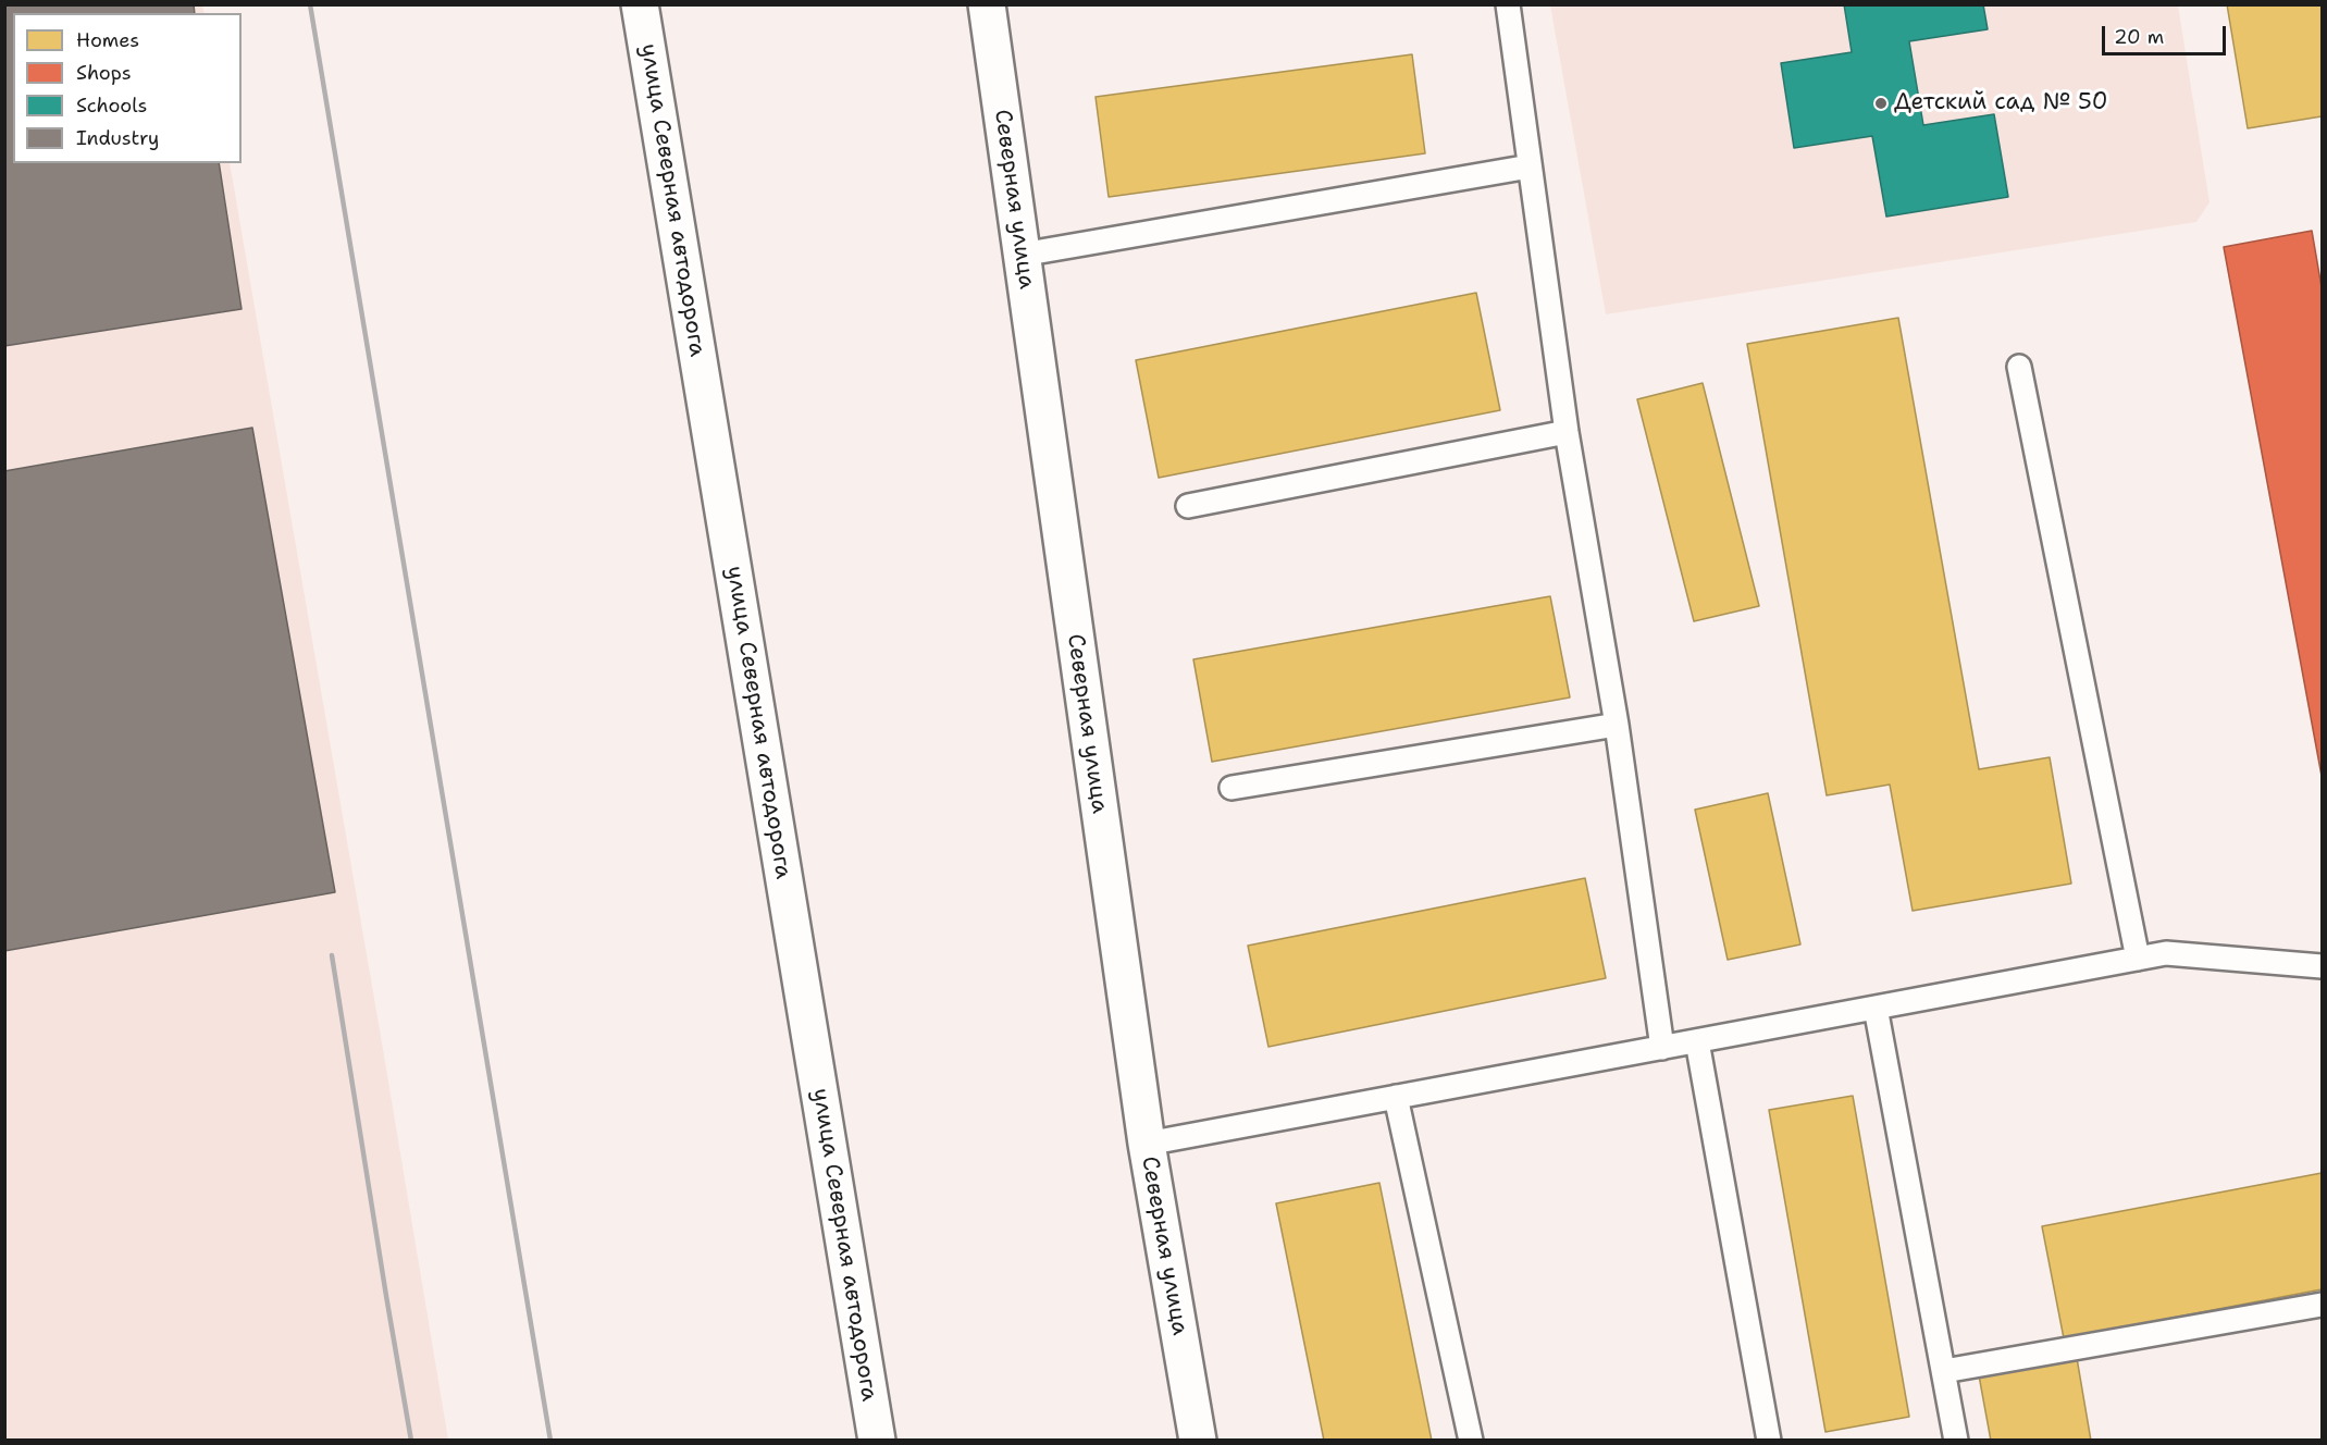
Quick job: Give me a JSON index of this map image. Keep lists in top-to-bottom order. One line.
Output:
{"streets":{"street":["Северная улица","улица Северная автодорога"]},"places":["Детский сад № 50"],"legend":["Homes","Shops","Schools","Industry"],"scale_bar":"20 m"}
